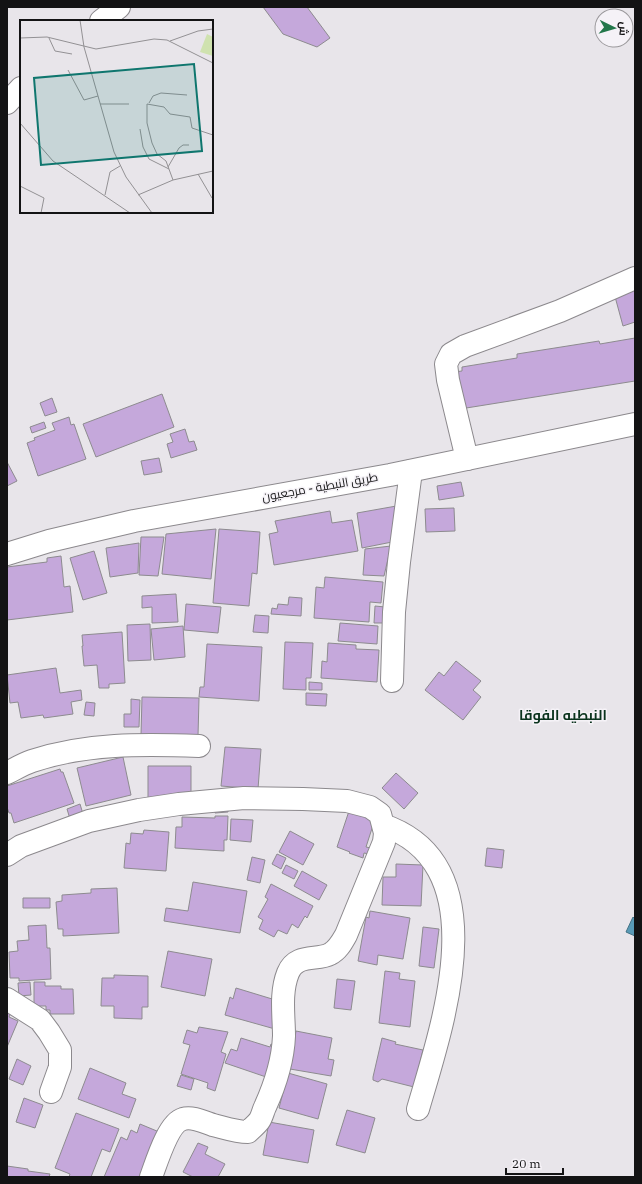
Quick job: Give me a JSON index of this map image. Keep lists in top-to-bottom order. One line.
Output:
{"streets":{"street":["طريق النبطية - مرجعيون"]},"districts":["النبطيه الفوقا"],"scale_bar":"20 m","north":"right"}
